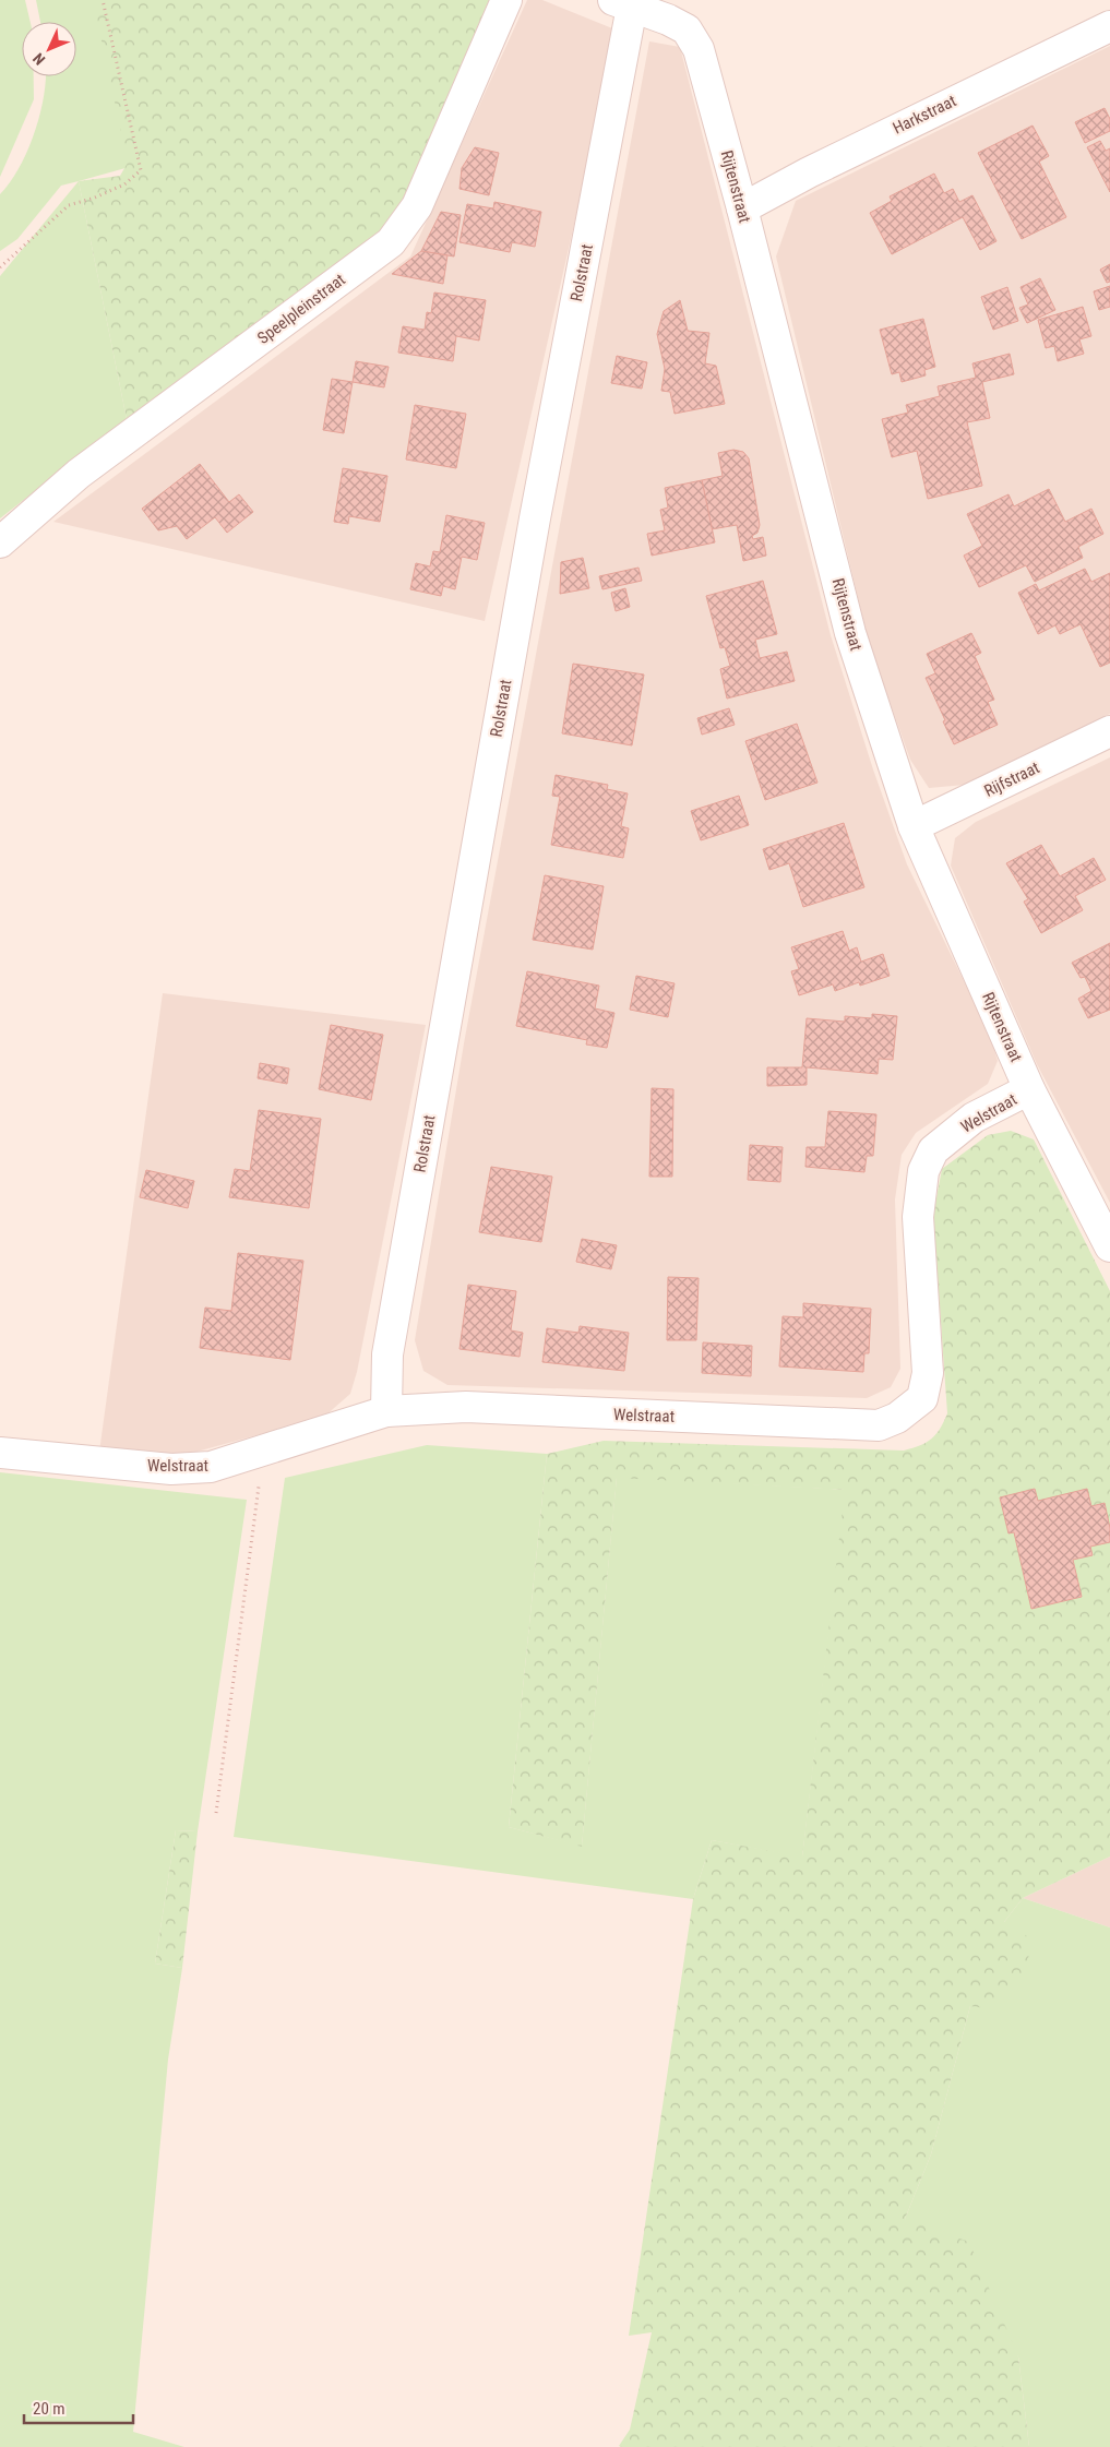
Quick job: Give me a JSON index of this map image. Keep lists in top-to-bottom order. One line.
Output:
{"streets":{"street":["Harkstraat","Rijtenstraat","Rolstraat","Speelpleinstraat","Rijfstraat","Welstraat"]},"crossings":[["Harkstraat","Rijtenstraat"],["Rijtenstraat","Rolstraat"],["Rijtenstraat","Rijfstraat"],["Rijtenstraat","Welstraat"],["Rolstraat","Welstraat"]],"scale_bar":"20 m","north":"bottom left"}
